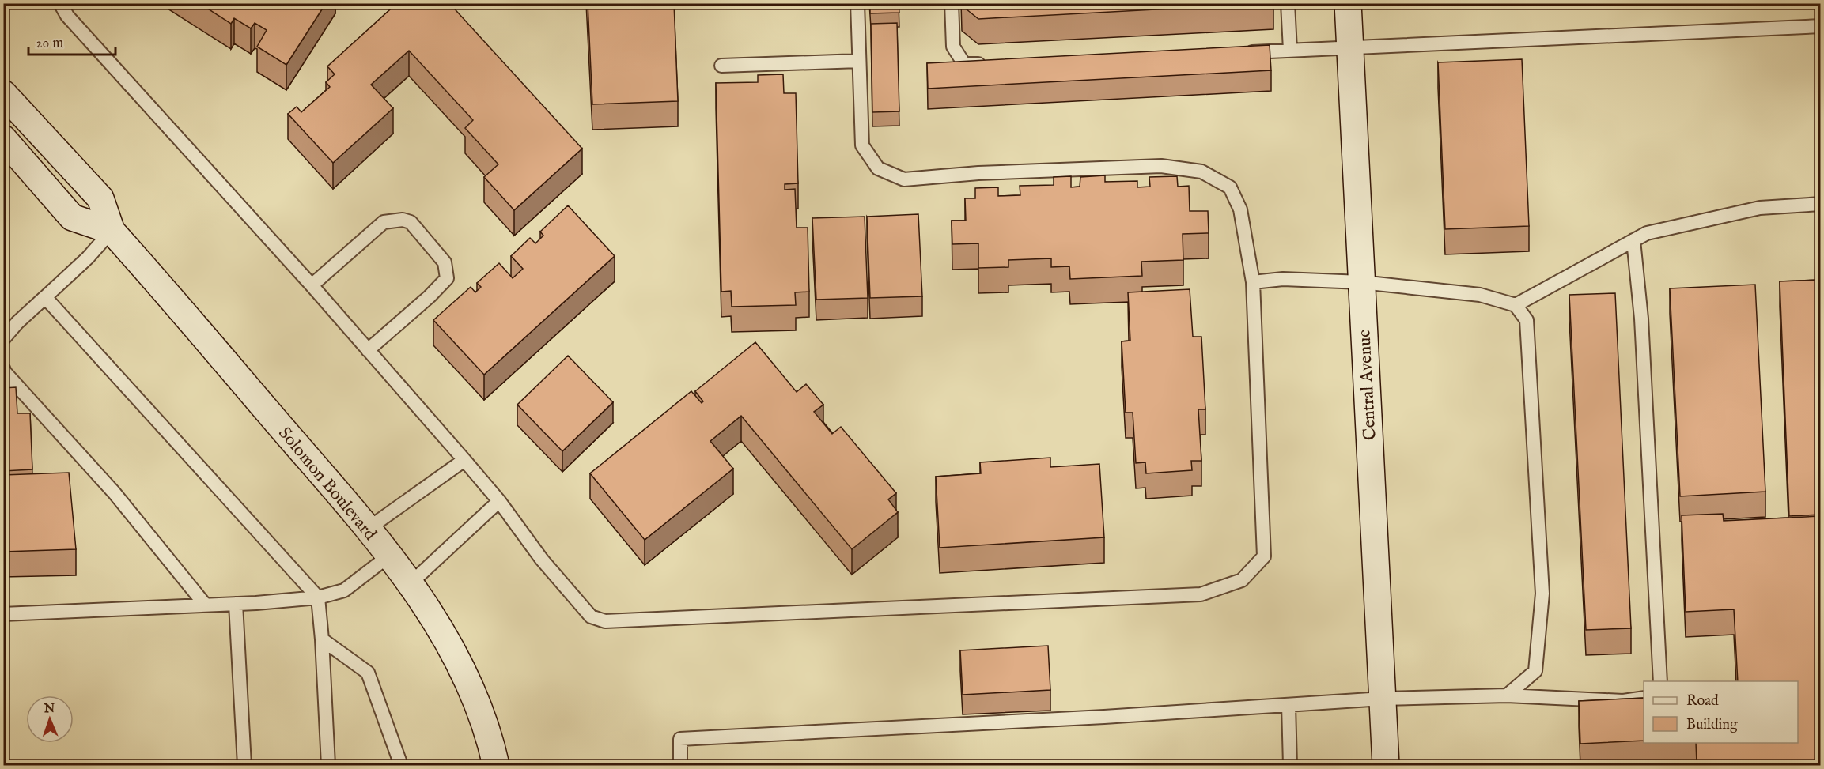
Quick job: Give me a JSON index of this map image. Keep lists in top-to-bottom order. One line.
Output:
{"streets":{"street":["Central Avenue","Solomon Boulevard"]},"legend":["Road","Building"],"scale_bar":"20 m","north":"top"}
